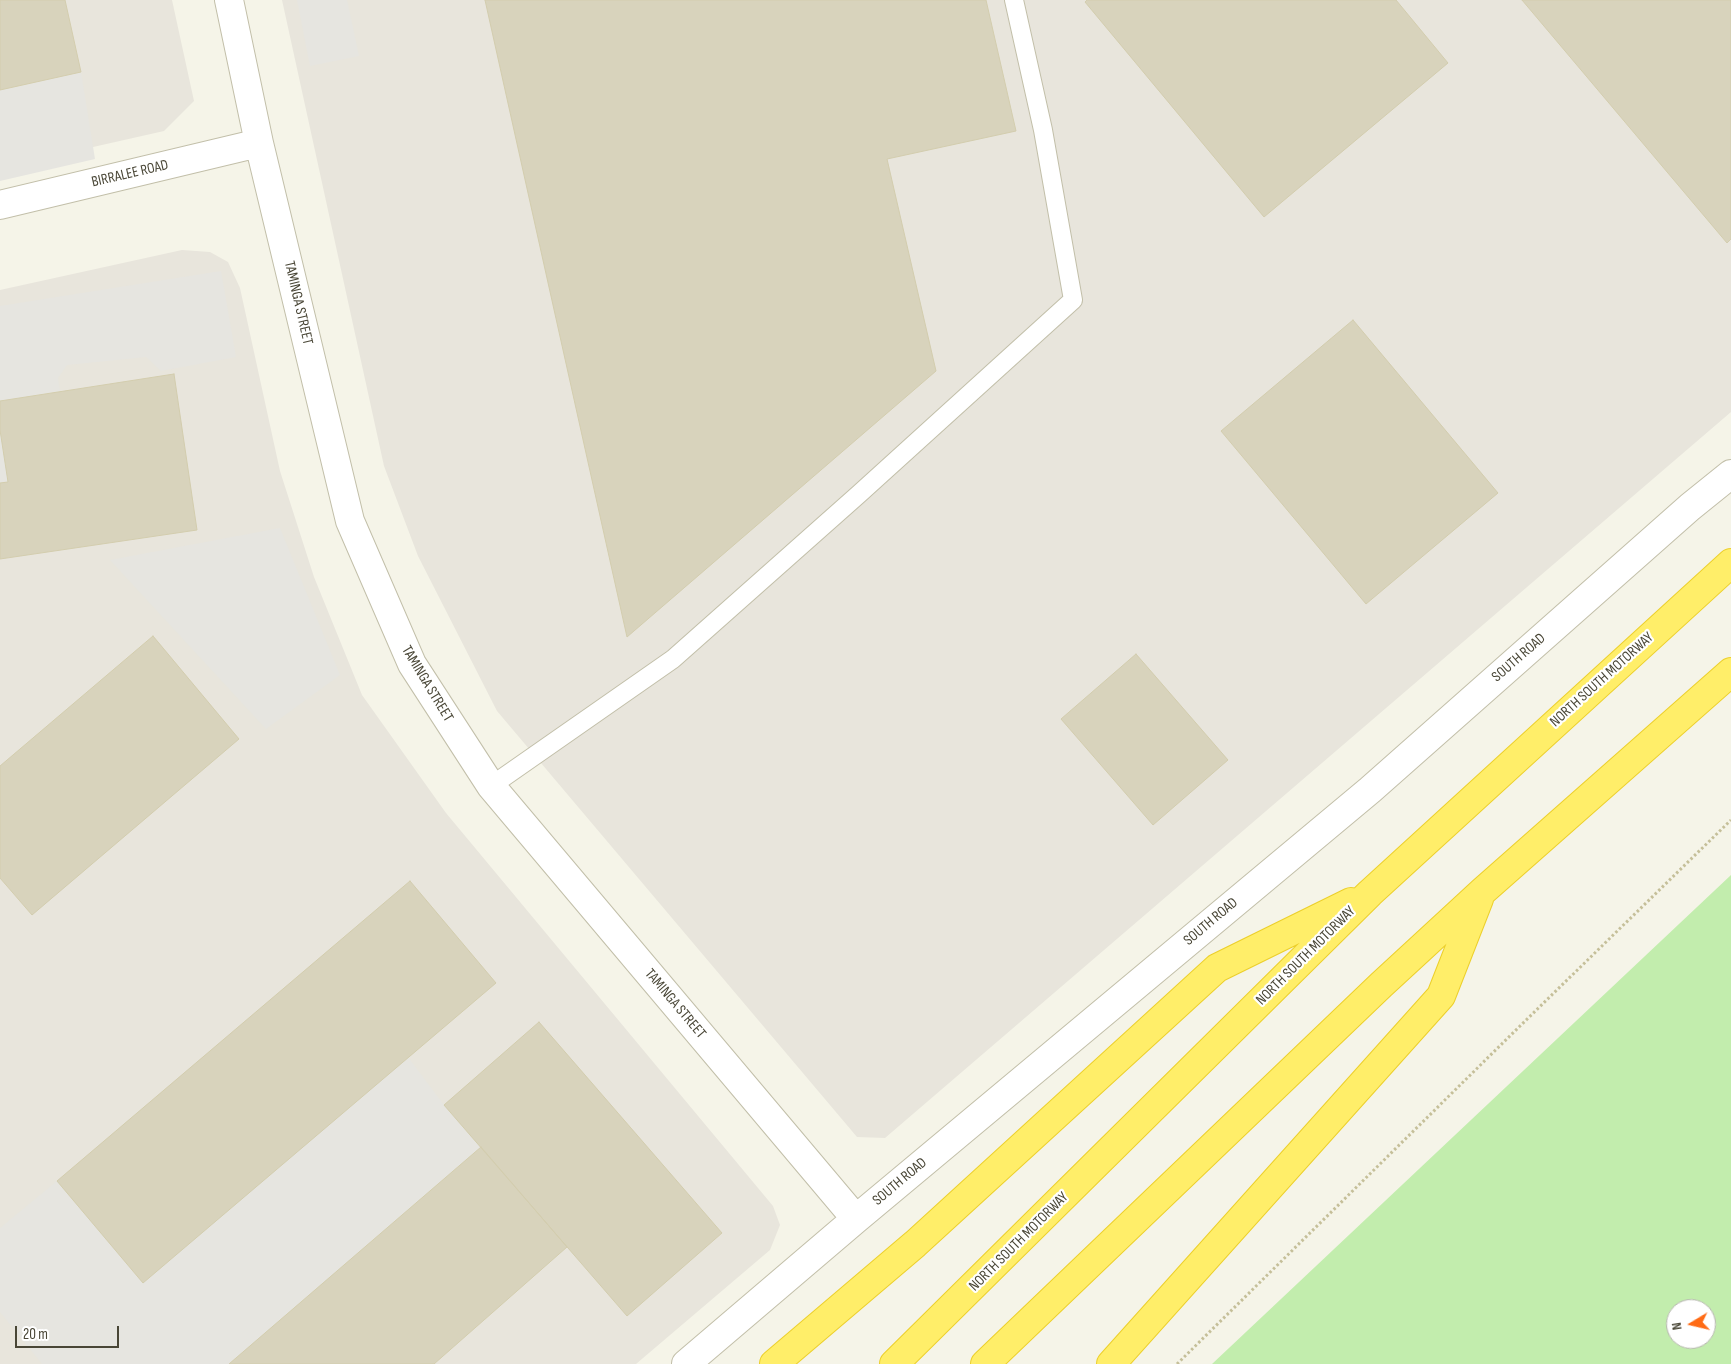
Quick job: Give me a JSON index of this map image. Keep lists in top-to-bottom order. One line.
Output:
{"streets":{"highway":["NORTH SOUTH MOTORWAY"],"street":["BIRRALEE ROAD","TAMINGA STREET","SOUTH ROAD"]},"crossings":[["BIRRALEE ROAD","TAMINGA STREET"],["TAMINGA STREET","SOUTH ROAD"]],"scale_bar":"20 m","north":"left"}
